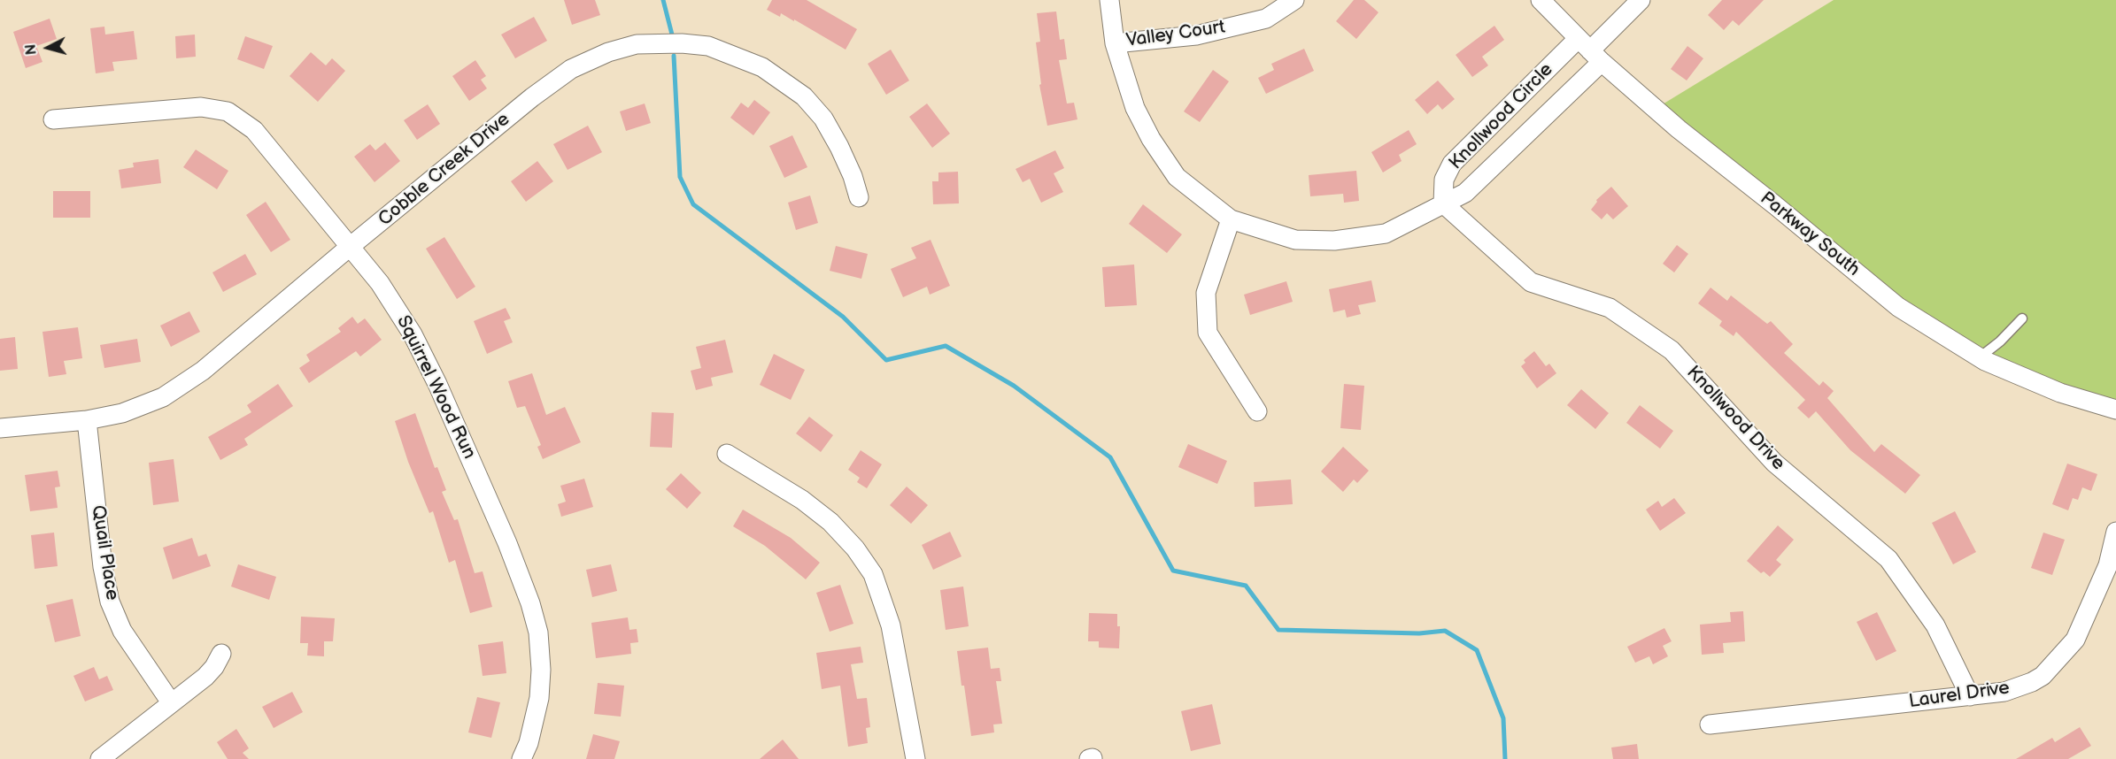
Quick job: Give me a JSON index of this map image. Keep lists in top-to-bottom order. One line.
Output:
{"streets":{"street":["Valley Court","Knollwood Circle","Cobble Creek Drive","Parkway South","Squirrel Wood Run","Knollwood Drive","Quail Place","Laurel Drive"]},"crossings":[["Valley Court","Knollwood Circle"],["Knollwood Circle","Parkway South"],["Knollwood Circle","Knollwood Drive"],["Cobble Creek Drive","Squirrel Wood Run"],["Cobble Creek Drive","Quail Place"],["Knollwood Drive","Laurel Drive"]],"north":"left"}
